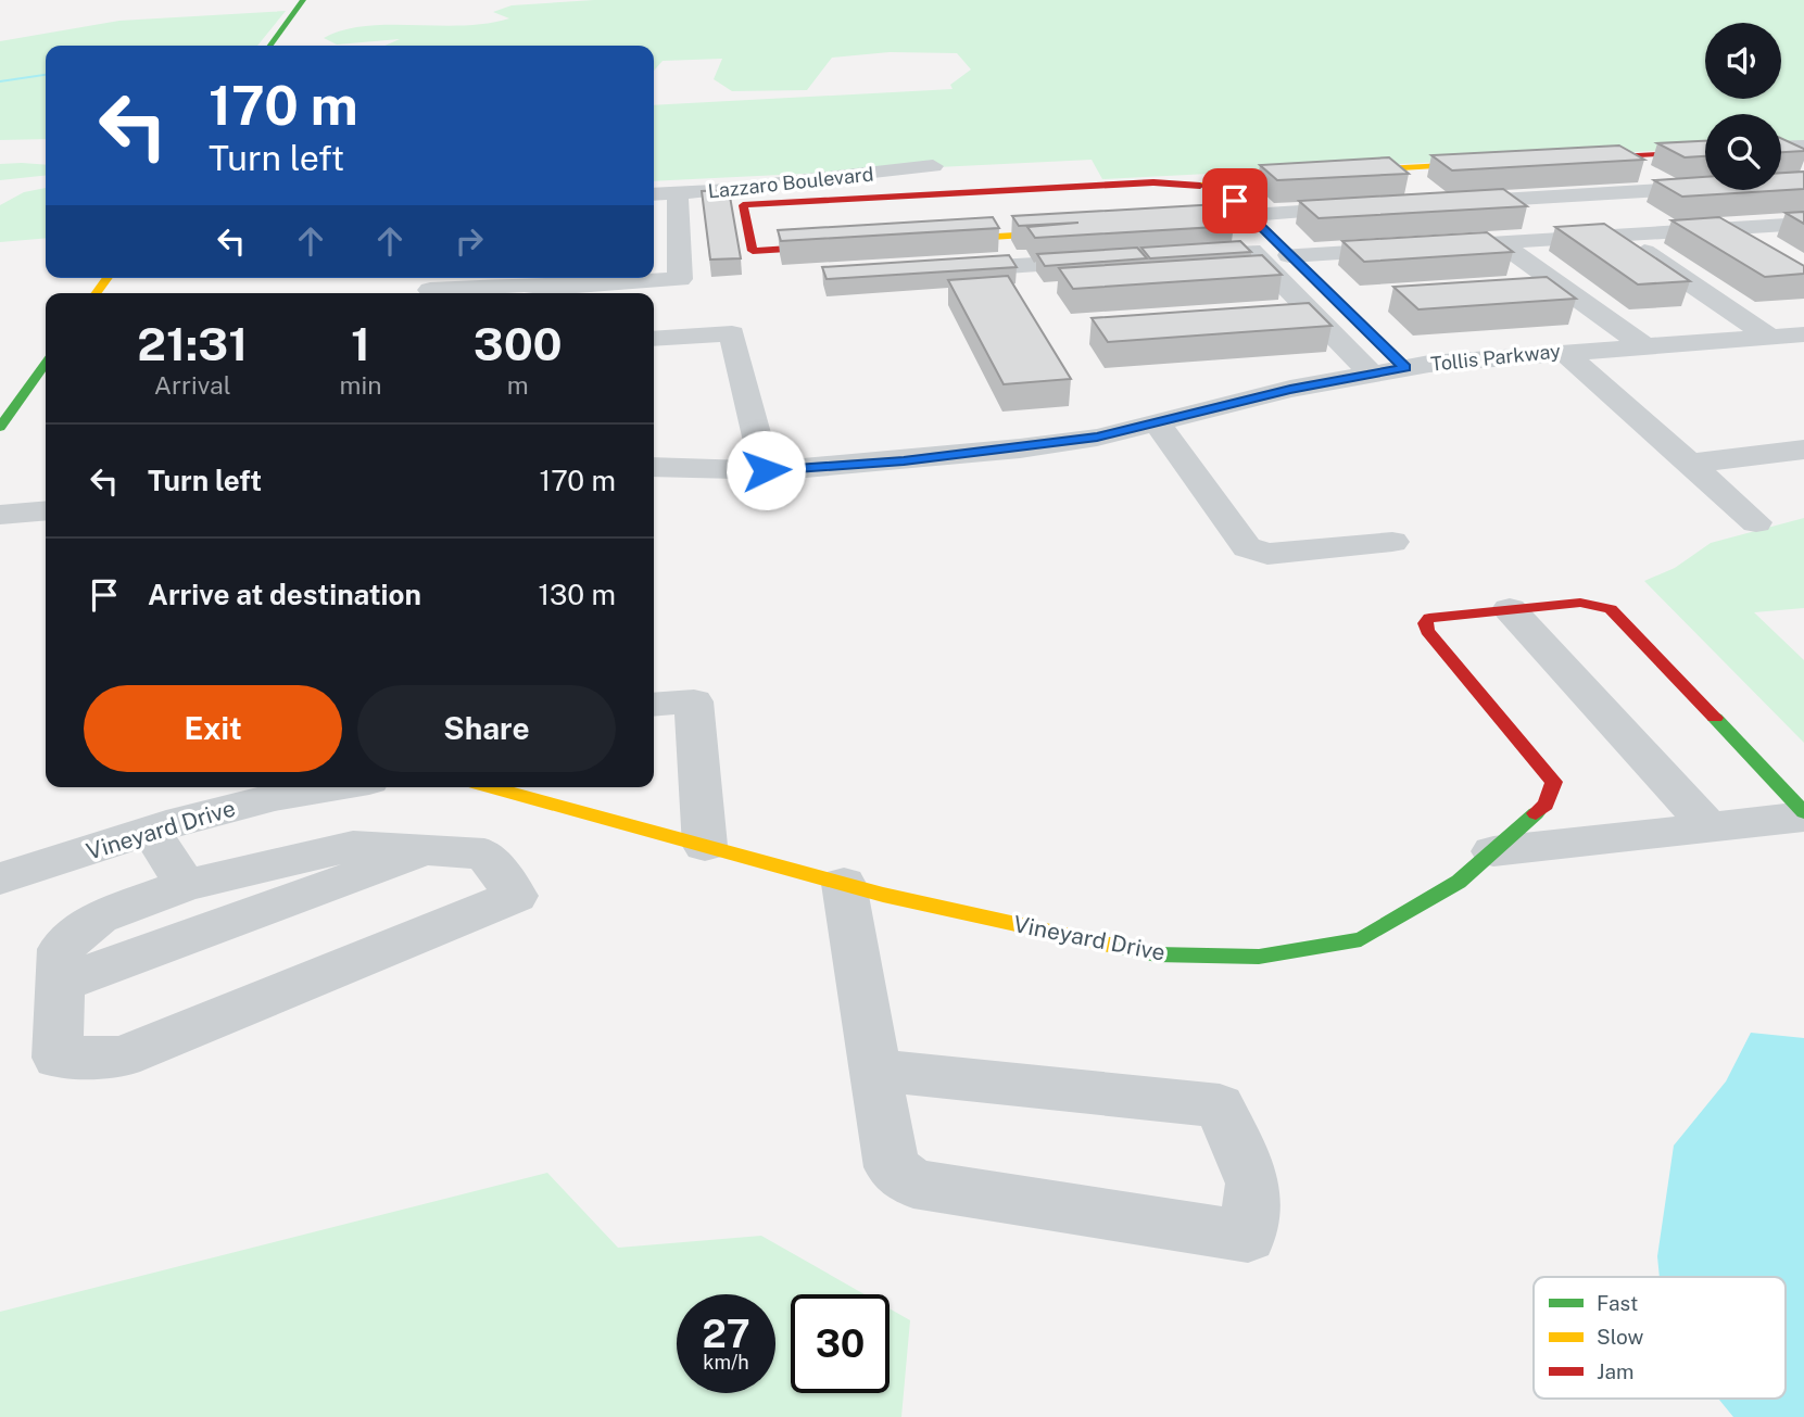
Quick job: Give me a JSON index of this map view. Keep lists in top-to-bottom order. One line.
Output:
{"streets":{"street":["Lazzaro Boulevard","Tollis Parkway","Vineyard Drive"]},"legend":["Fast","Slow","Jam"],"page":{"turn":["170 m","Turn left"],"eta":["21:31","Arrival","1","min","300","m"],"list":[{"name":"Turn left","value":"170 m"},{"name":"Arrive at destination","value":"130 m"}],"buttons":["Exit","Share"],"speed":"27 km/h","limit":"30"}}
